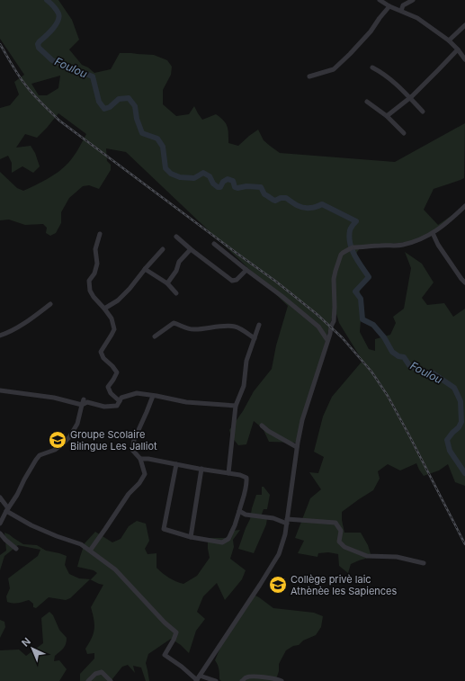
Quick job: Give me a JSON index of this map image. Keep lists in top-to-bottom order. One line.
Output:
{"water":["Foulou"],"places":{"school or university":["Groupe Scolaire Bilingue Les Jalliot","Collège privè laic Athènèe les Sapiences"]},"north":"top left"}
